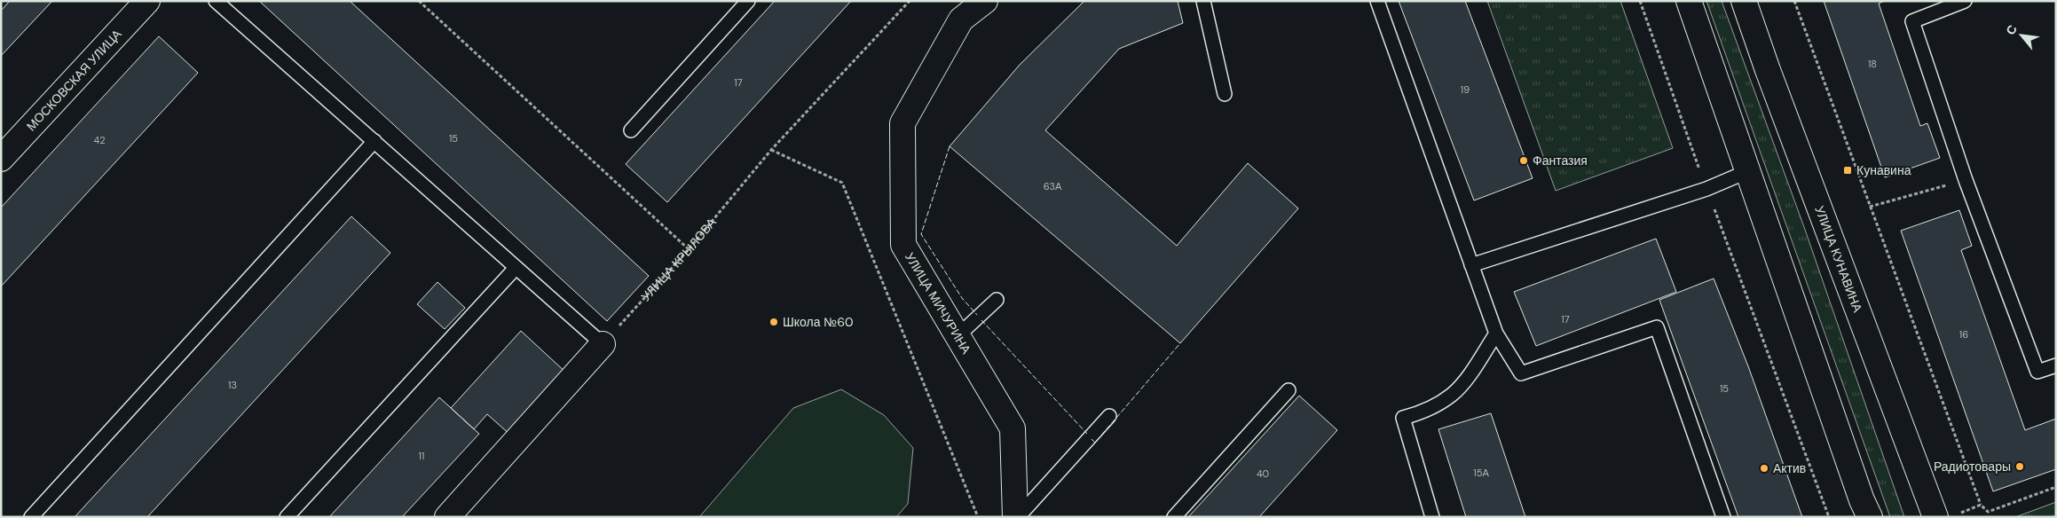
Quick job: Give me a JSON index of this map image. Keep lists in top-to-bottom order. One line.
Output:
{"streets":{"street":["МОСКОВСКАЯ УЛИЦА","УЛИЦА КУНАВИНА","УЛИЦА МИЧУРИНА"],"path":["УЛИЦА КРЫЛОВА"]},"places":{"other":["Фантазия","Школа №60","Радиотовары","Актив"],"transit":["Кунавина"]},"house_numbers":["18","17","19","15","42","63А","17","16","13","15","11","15А","40"],"north":"top left"}
